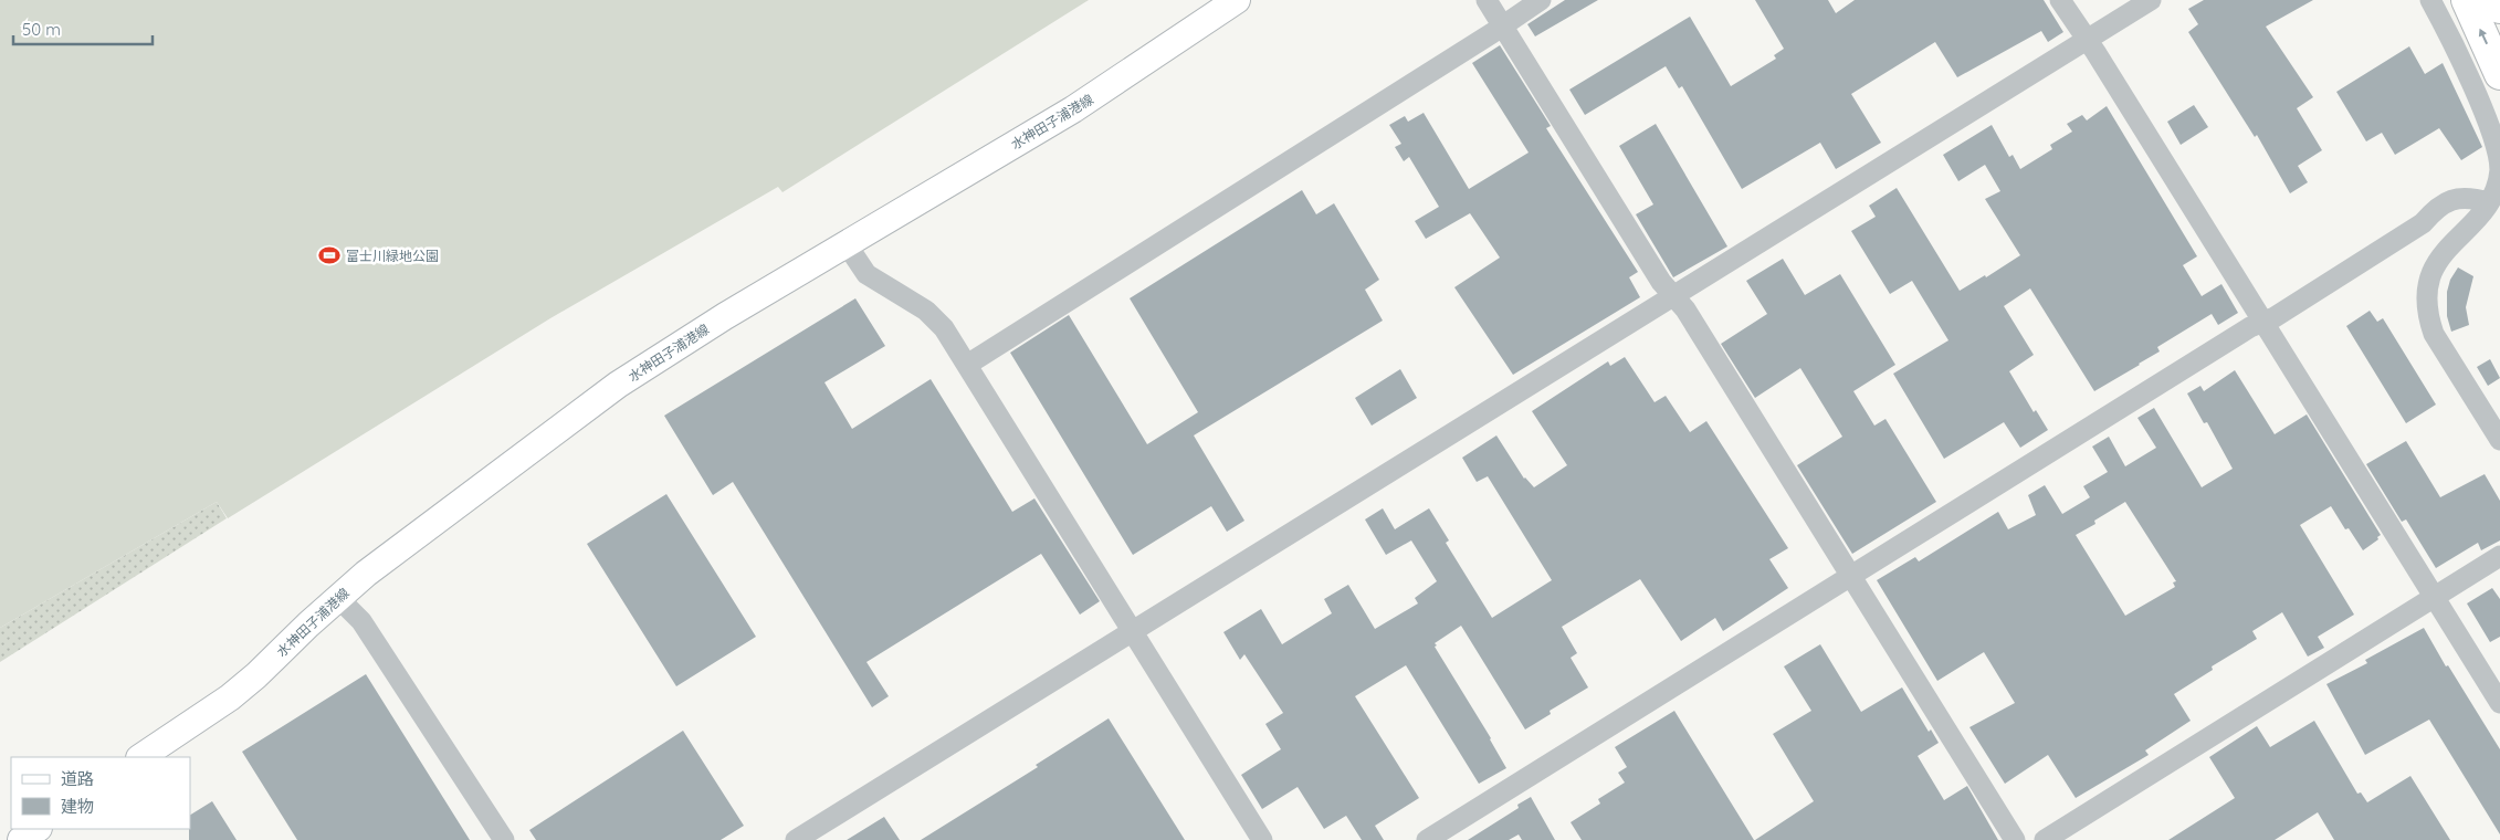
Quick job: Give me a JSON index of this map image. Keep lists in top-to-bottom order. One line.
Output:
{"streets":{"main road":["水神田子浦港線"]},"places":{"sports":["富士川緑地公園"]},"legend":["道路","建物"],"scale_bar":"50 m"}
